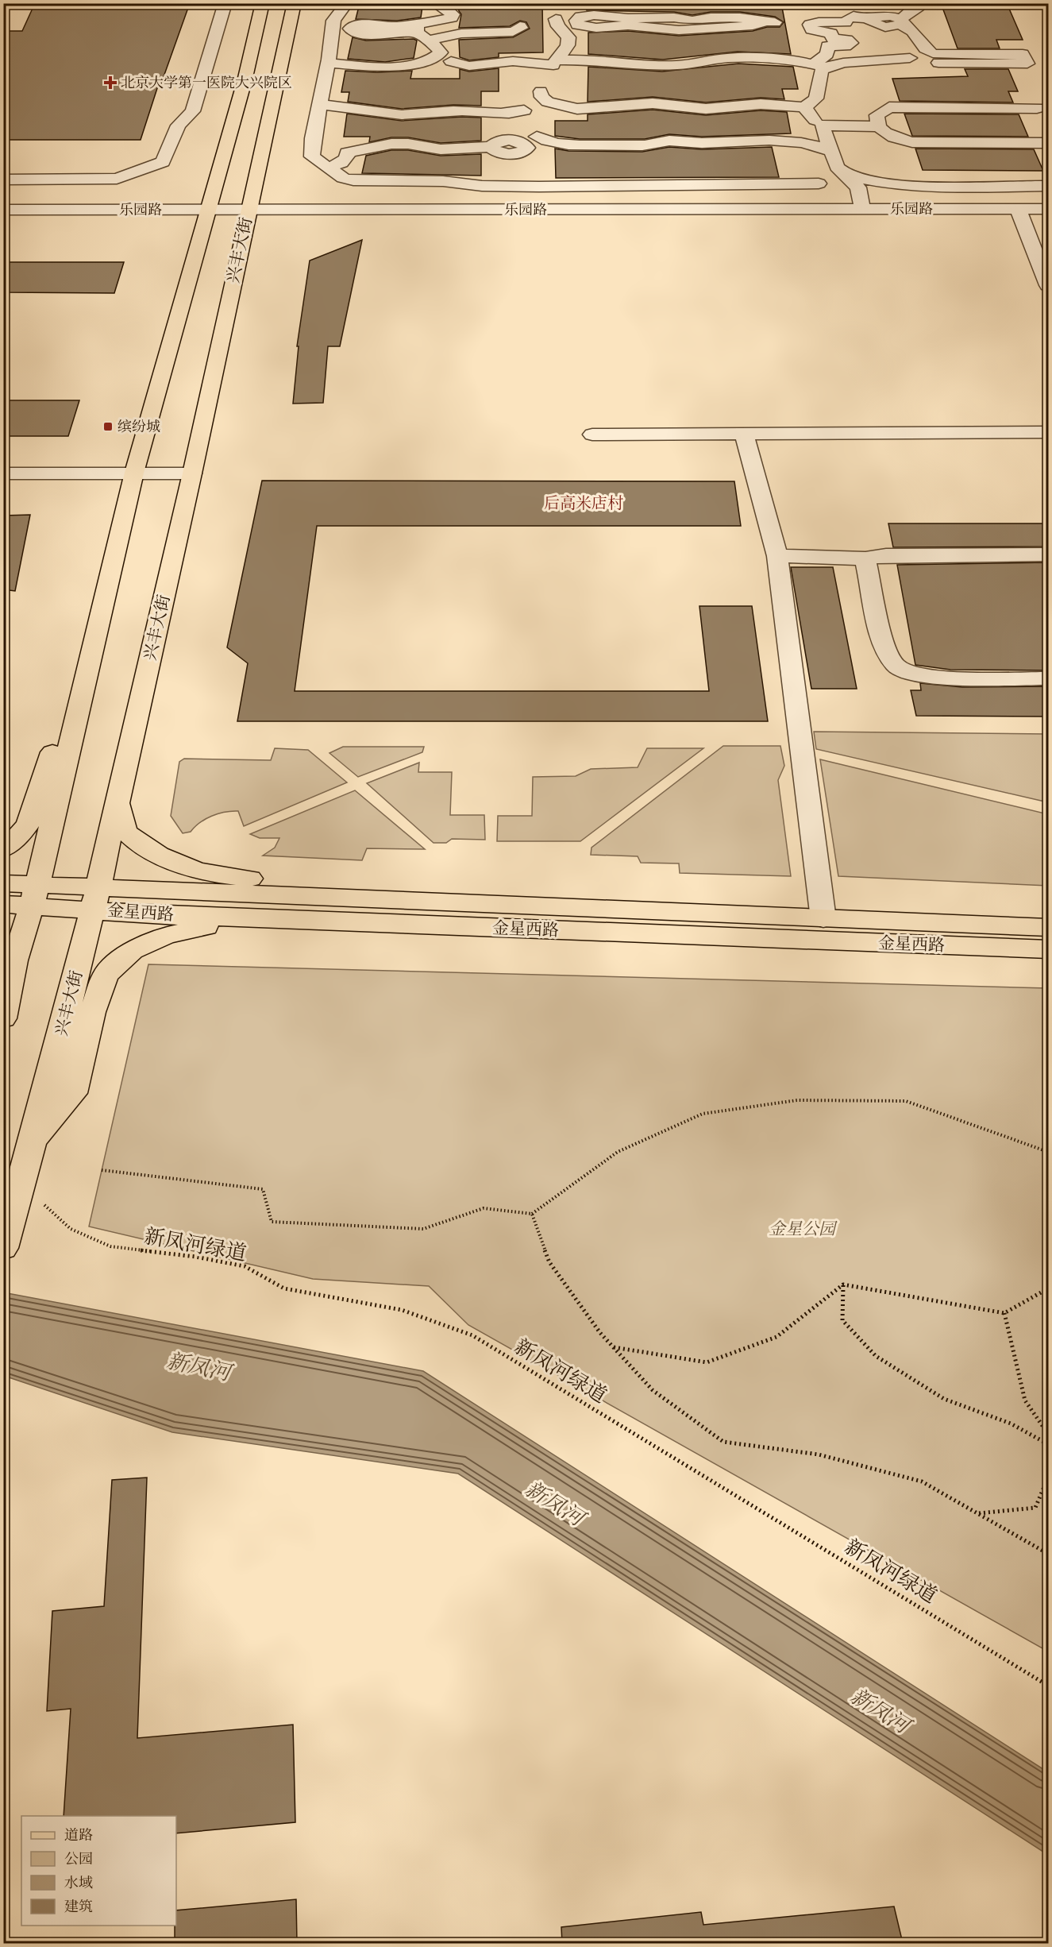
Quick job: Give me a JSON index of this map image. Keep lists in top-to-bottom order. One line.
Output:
{"streets":{"main road":["兴丰大街","金星西路"],"street":["乐园路"],"path":["新凤河绿道"]},"crossings":[["乐园路","兴丰大街"],["兴丰大街","金星西路"],["兴丰大街","新凤河绿道"]],"districts":["后高米店村"],"water":["新凤河"],"parks":["金星公园"],"places":{"health":["北京大学第一医院大兴院区"],"transit":["缤纷城"]},"legend":["道路","公园","水域","建筑"]}
